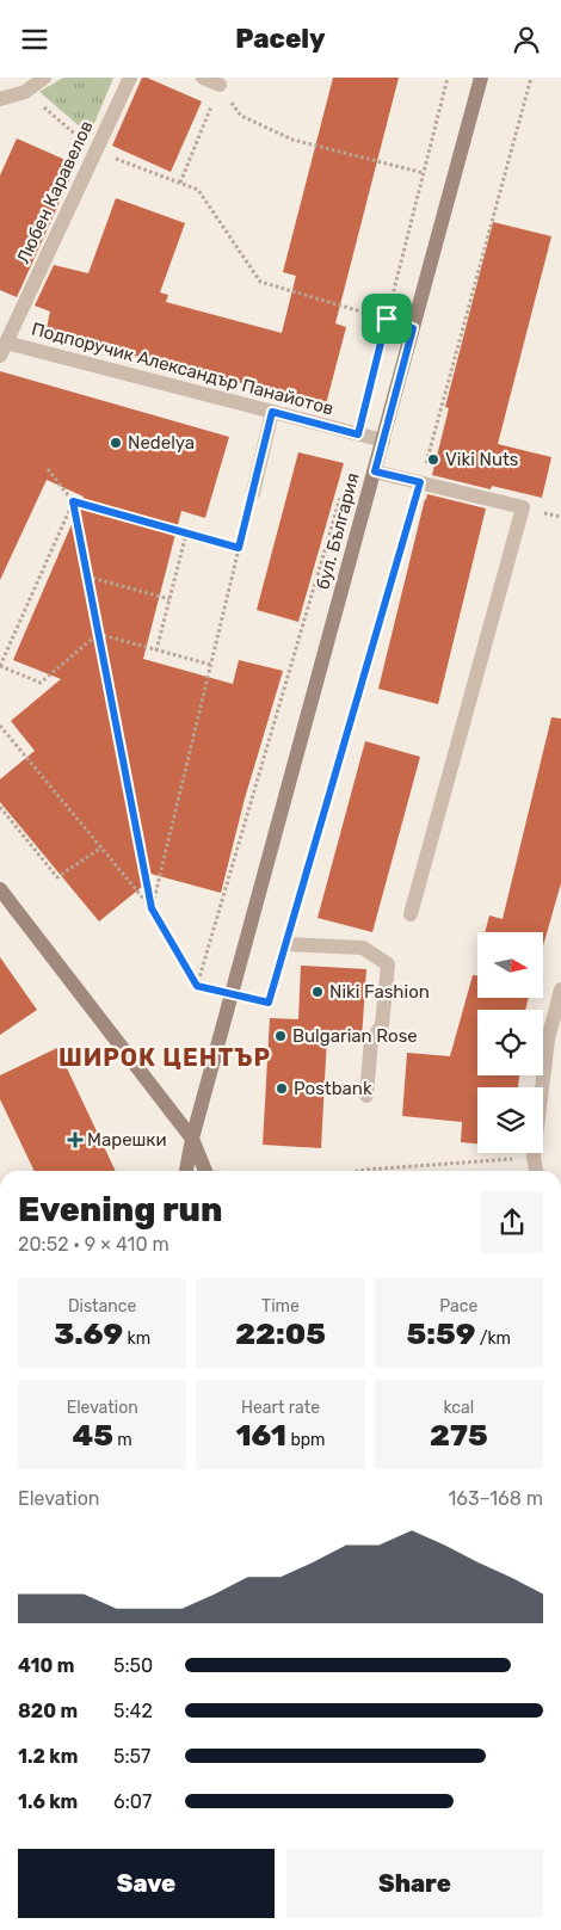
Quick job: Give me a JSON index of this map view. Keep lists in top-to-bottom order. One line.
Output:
{"streets":{"main road":["бул. България"],"street":["Любен Каравелов","Подпоручик Александър Панайотов"]},"crossings":[["Любен Каравелов","Подпоручик Александър Панайотов"],["Подпоручик Александър Панайотов","бул. България"]],"districts":["ШИРОК ЦЕНТЪР"],"places":{"other":["Nedelya","Viki Nuts","Niki Fashion","Bulgarian Rose","Postbank"],"health":["Марешки"]},"north":"right","page":{"header":"Pacely","heading":["Evening run","20:52 · 9 × 410 m"],"stats":[["Distance","3.69 km"],["Time","22:05"],["Pace","5:59 /km"],["Elevation","45 m"],["Heart rate","161 bpm"],["kcal","275"]],"chart":["Elevation","163–168 m"],"list":[{"name":"410 m","note":"5:50"},{"name":"820 m","note":"5:42"},{"name":"1.2 km","note":"5:57"},{"name":"1.6 km","note":"6:07"}],"buttons":["Save","Share"]}}
